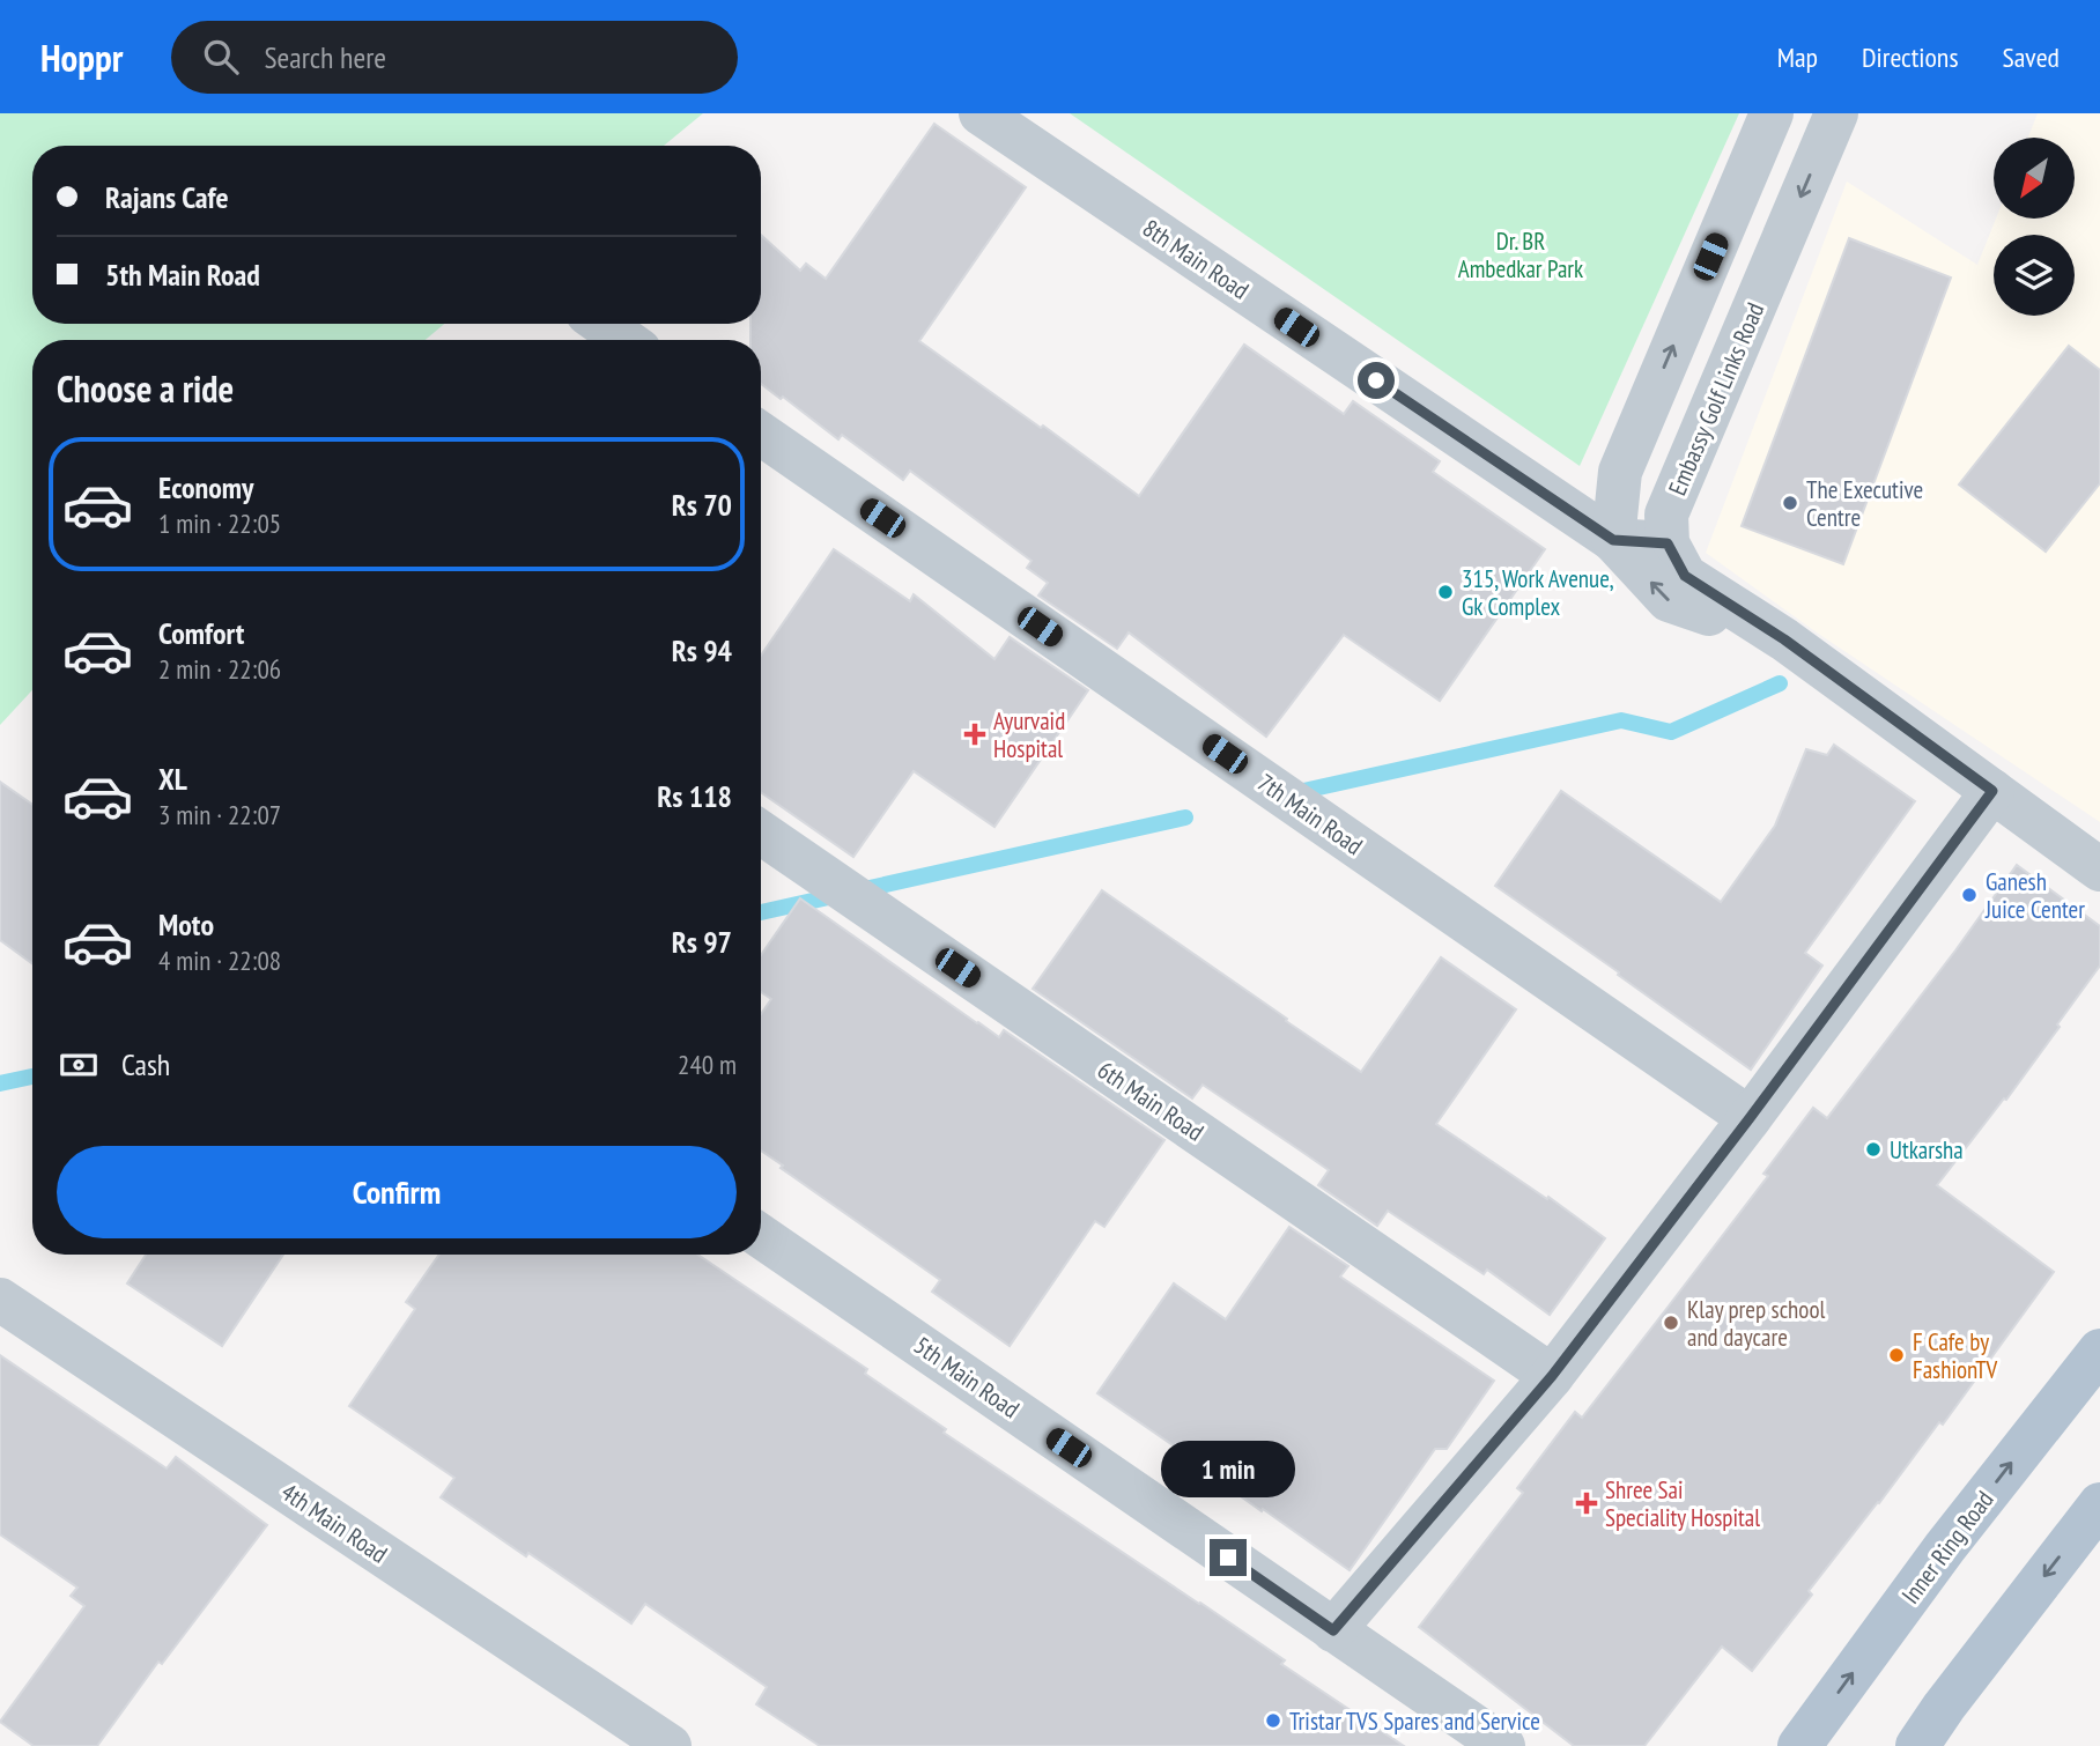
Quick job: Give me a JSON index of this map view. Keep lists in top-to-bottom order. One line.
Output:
{"streets":{"main road":["Inner Ring Road"],"street":["8th Main Road","Embassy Golf Links Road","7th Main Road","6th Main Road","5th Main Road","4th Main Road"]},"parks":["Dr. BR Ambedkar Park"],"places":{"other":["The Executive Centre","315, Work Avenue, Gk Complex","Ganesh Juice Center","Utkarsha","Klay prep school and daycare","F Cafe by FashionTV","Tristar TVS Spares and Service"],"health":["Ayurvaid Hospital","Shree Sai Speciality Hospital"]},"north":"bottom left","page":{"header":"Hoppr","search":"Search here","nav":["Map","Directions","Saved"],"banner":["Rajans Cafe","5th Main Road"],"heading":"Choose a ride","list":[{"name":"Economy","note":"1 min · 22:05","value":"Rs 70"},{"name":"Comfort","note":"2 min · 22:06","value":"Rs 94"},{"name":"XL","note":"3 min · 22:07","value":"Rs 118"},{"name":"Moto","note":"4 min · 22:08","value":"Rs 97"}],"pay":["Cash","240 m"],"buttons":"Confirm","bubble":"1 min"}}
